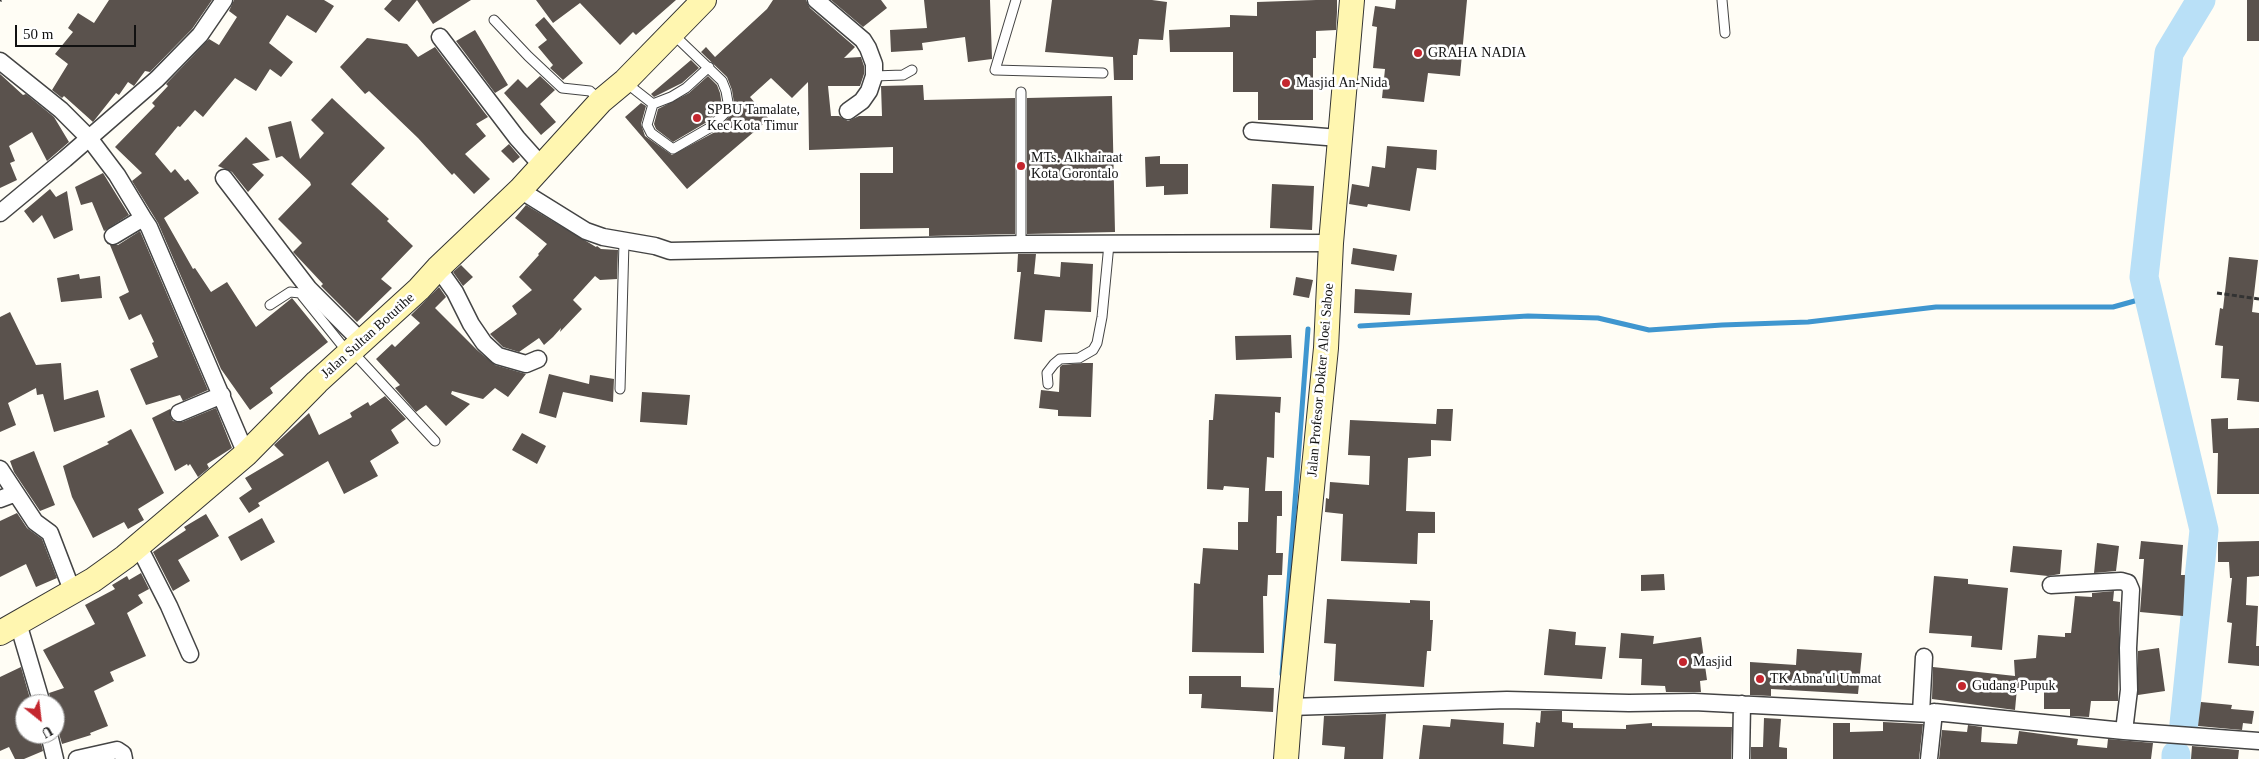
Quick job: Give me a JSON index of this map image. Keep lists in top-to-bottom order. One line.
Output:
{"streets":{"main road":["Jalan Sultan Botutihe","Jalan Profesor Dokter Aloei Saboe"]},"places":["GRAHA NADIA","Masjid An-Nida","SPBU Tamalate, Kec Kota Timur","MTs. Alkhairaat Kota Gorontalo","Masjid","TK Abna'ul Ummat","Gudang Pupuk"],"scale_bar":"50 m","north":"bottom right"}
